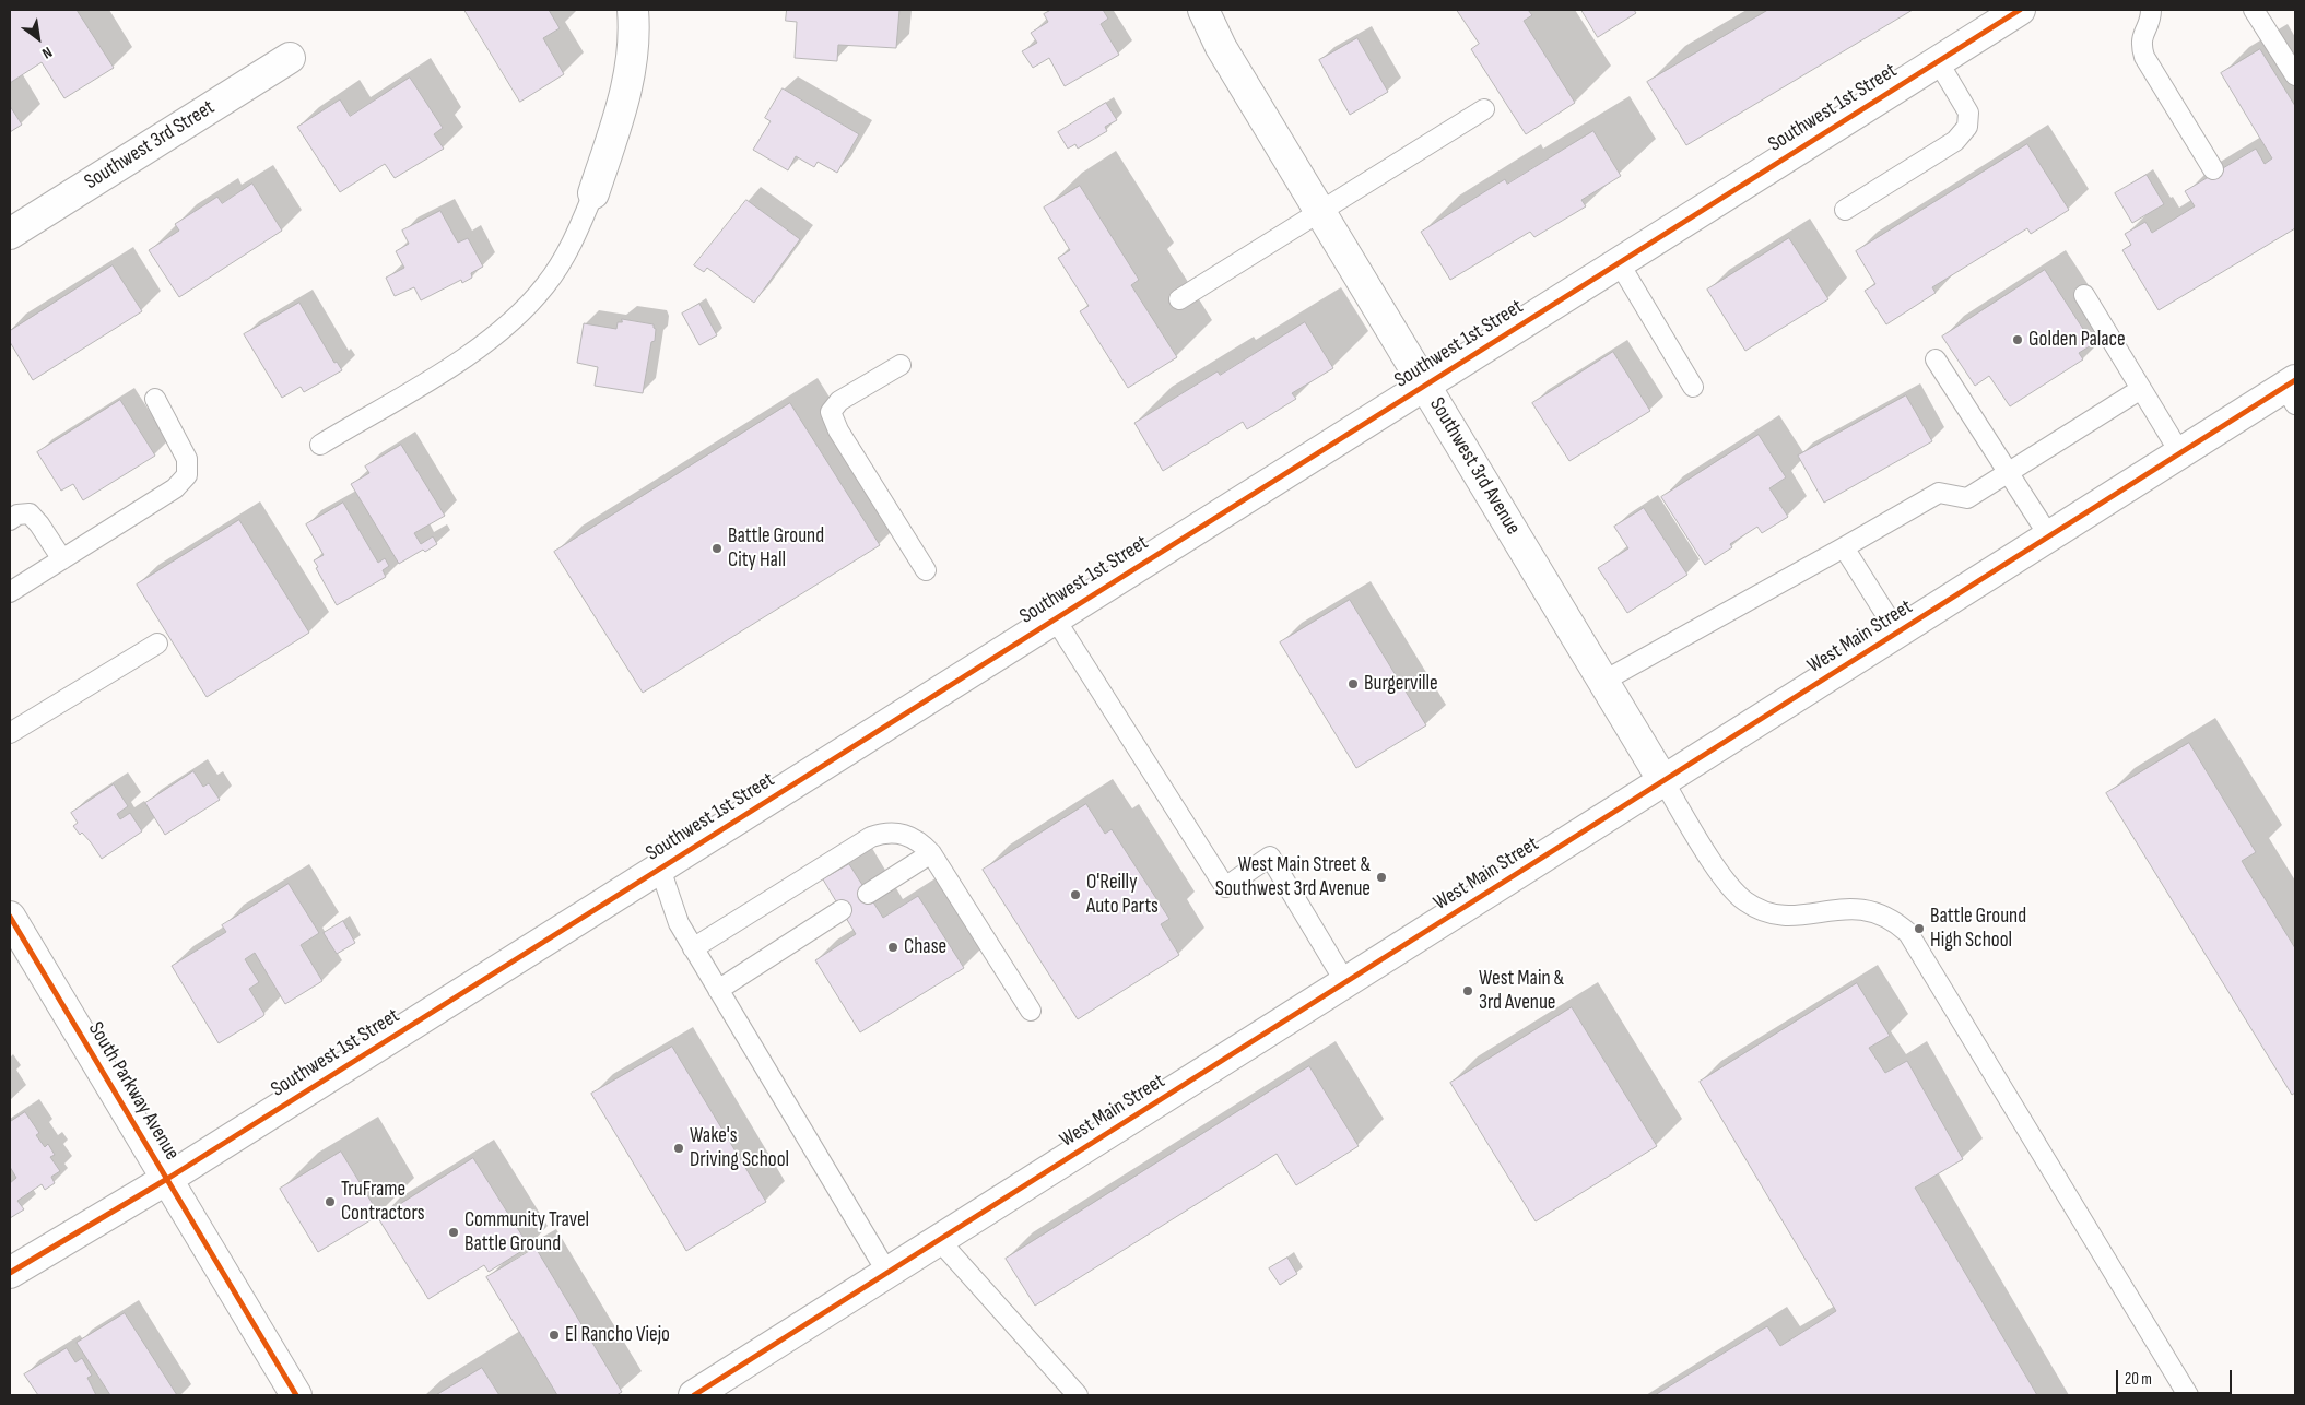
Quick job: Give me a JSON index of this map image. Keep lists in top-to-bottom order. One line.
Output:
{"streets":{"street":["Southwest 1st Street","Southwest 3rd Street","Southwest 3rd Avenue","West Main Street","South Parkway Avenue"]},"crossings":[["Southwest 1st Street","Southwest 3rd Avenue"],["Southwest 1st Street","South Parkway Avenue"],["Southwest 3rd Avenue","West Main Street"]],"places":["Golden Palace","Battle Ground City Hall","Burgerville","West Main Street & Southwest 3rd Avenue","O'Reilly Auto Parts","Battle Ground High School","Chase","West Main & 3rd Avenue","Wake's Driving School","TruFrame Contractors","Community Travel Battle Ground","El Rancho Viejo"],"scale_bar":"20 m","north":"bottom right"}
